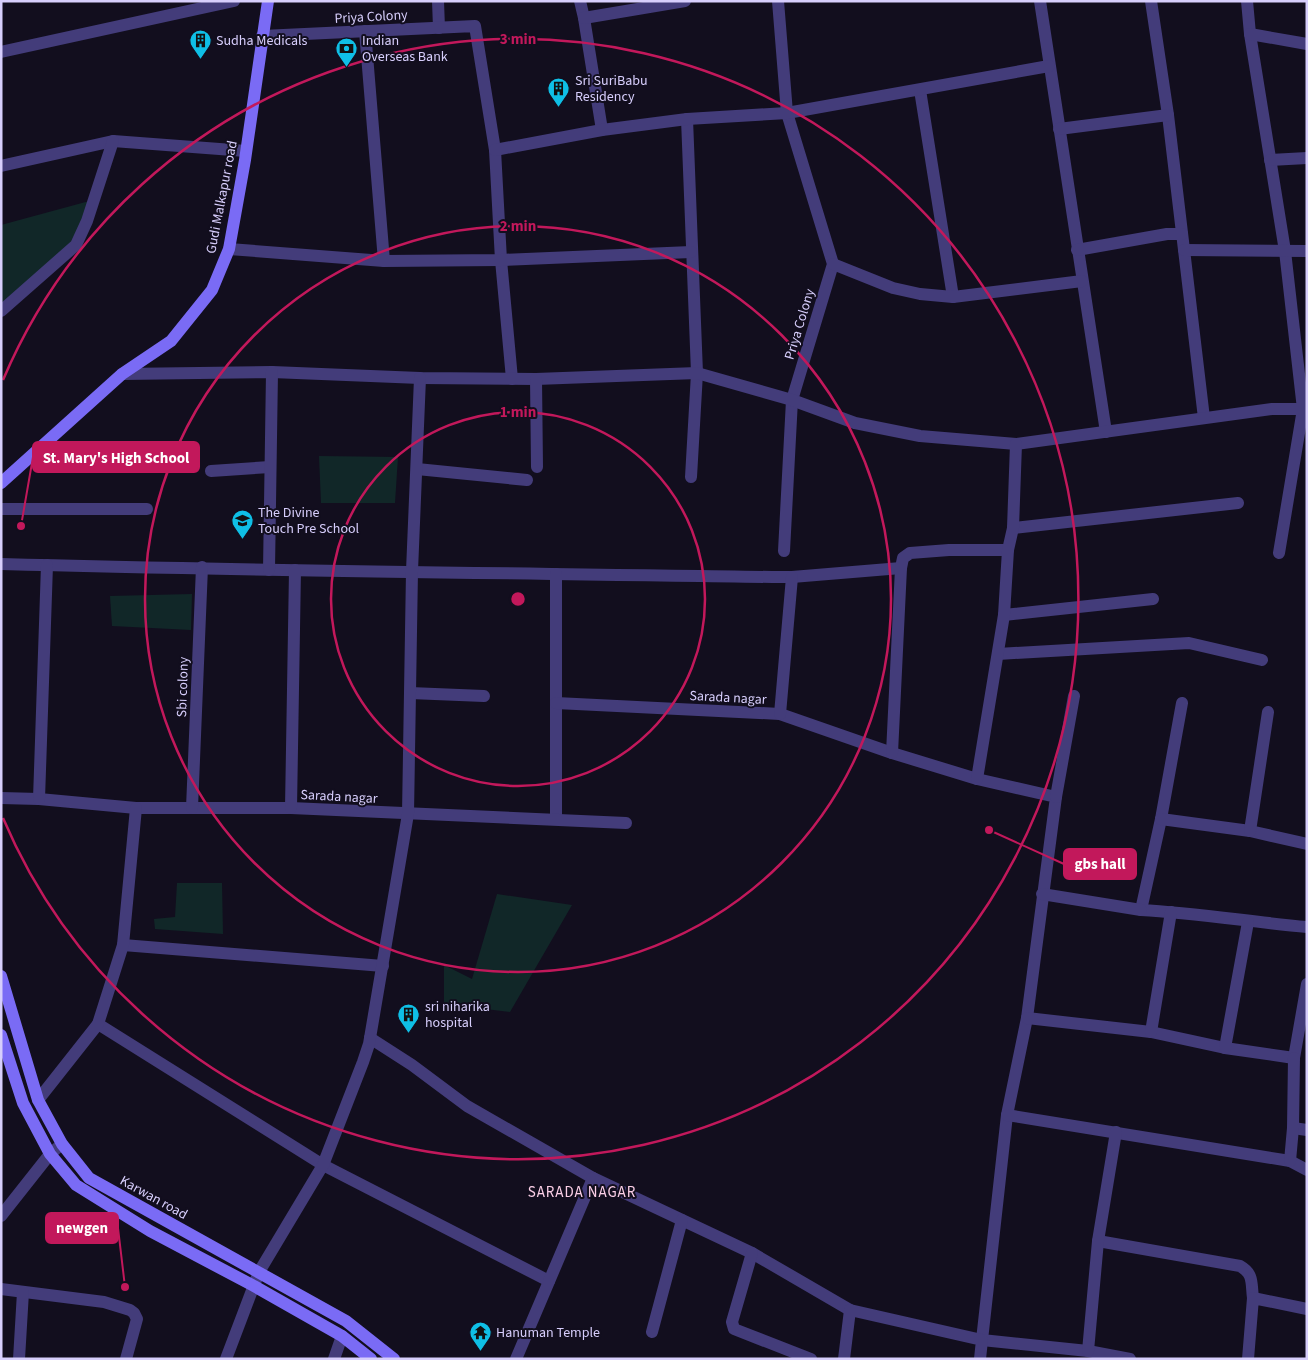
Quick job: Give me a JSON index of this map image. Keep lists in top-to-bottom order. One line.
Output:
{"streets":{"street":["Priya Colony","Gudi Malkapur road","Sbi colony","Sarada nagar","Karwan road"]},"crossings":[["Priya Colony","Gudi Malkapur road"],["Sbi colony","Sarada nagar"]],"districts":["SARADA NAGAR"],"places":{"building":["Sudha Medicals","Sri SuriBabu Residency","sri niharika hospital"],"bank":["Indian Overseas Bank"],"other":["St. Mary's High School","gbs hall","newgen"],"school or university":["The Divine Touch Pre School"],"temple":["Hanuman Temple"]},"rings":["3 min","2 min","1 min"]}
